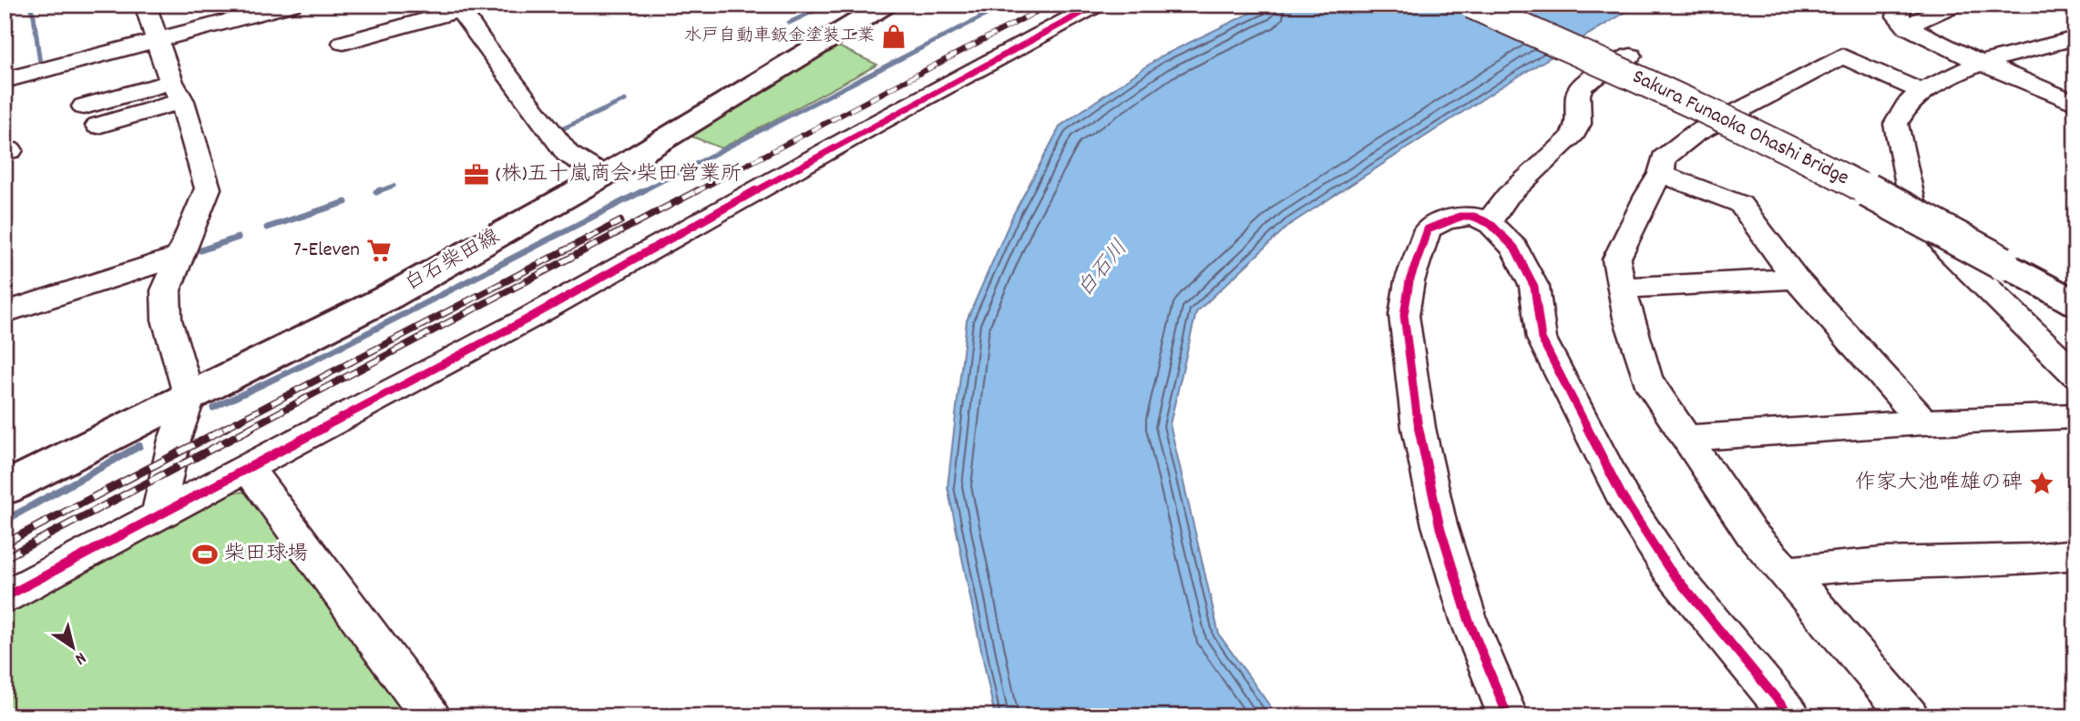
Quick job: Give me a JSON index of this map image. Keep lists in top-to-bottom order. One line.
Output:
{"streets":{"main road":["Sakura Funaoka Ohashi Bridge","白石柴田線"]},"water":["白石川"],"places":{"shop":["水戸自動車鈑金塗装工業"],"office":["(株)五十嵐商会 柴田営業所"],"supermarket":["7-Eleven"],"place":["作家大池唯雄の碑"],"sports":["柴田球場"]},"north":"bottom right"}
